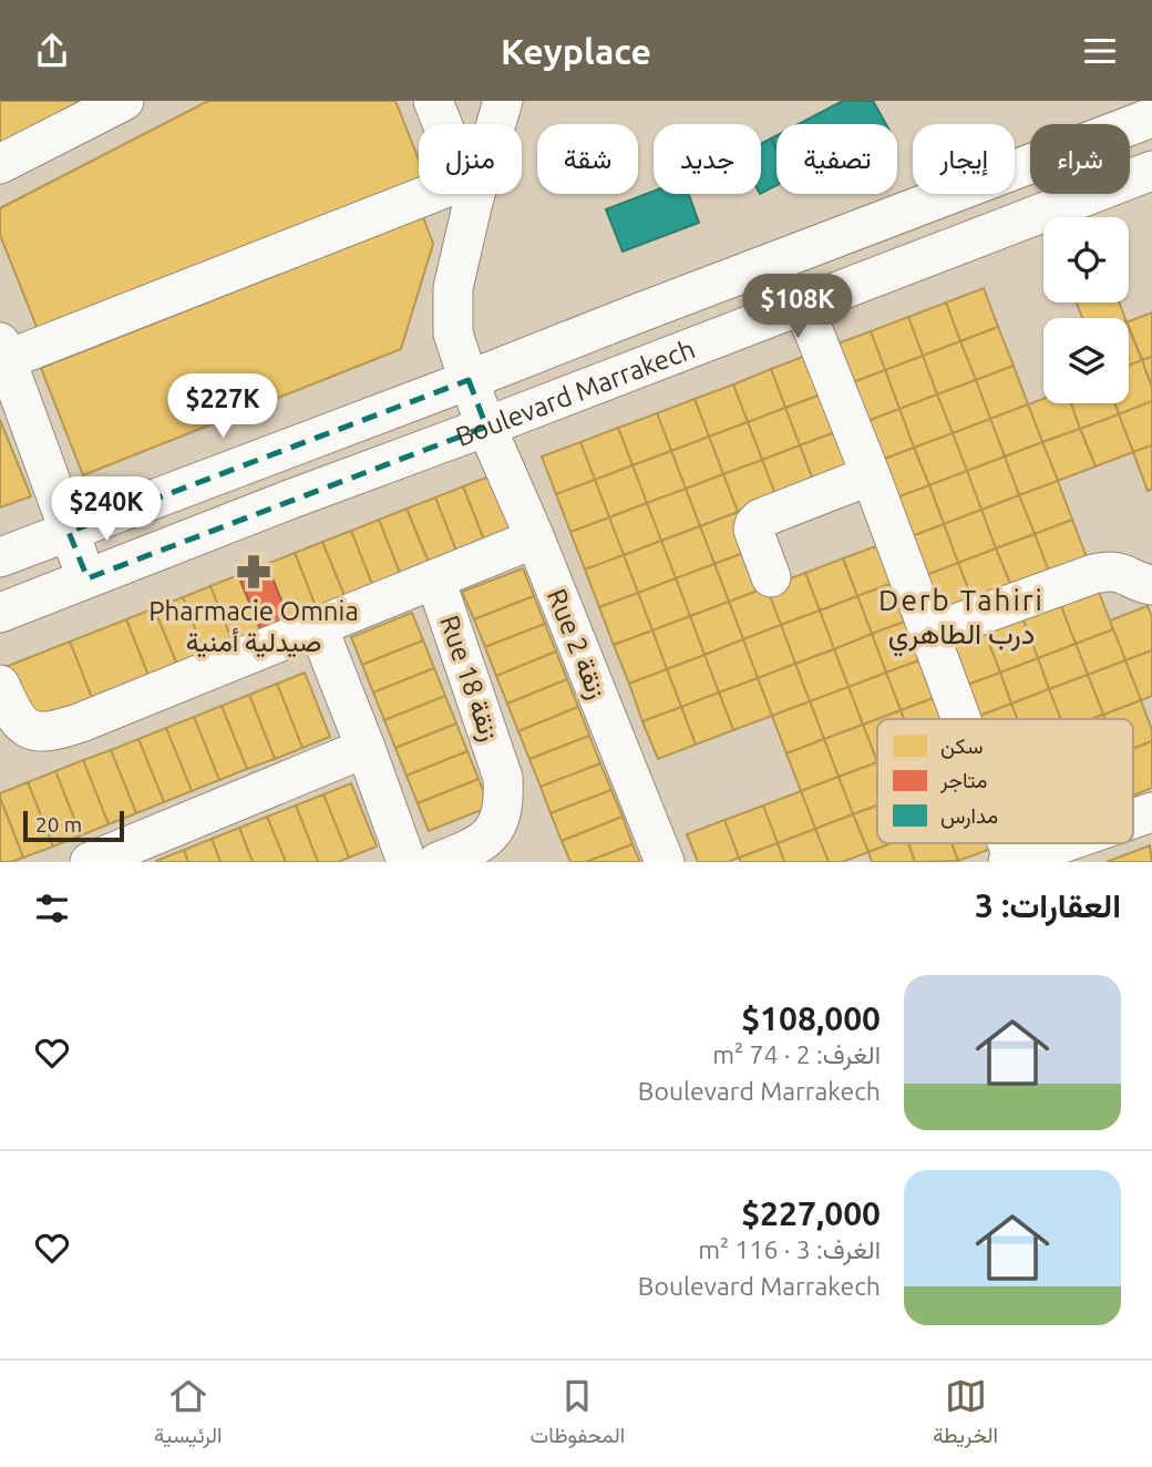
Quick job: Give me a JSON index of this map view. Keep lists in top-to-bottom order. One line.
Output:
{"streets":{"street":["Boulevard Marrakech","Rue 2 زنقة","Rue 18 زنقة"]},"crossings":[["Boulevard Marrakech","Rue 2 زنقة"]],"districts":["Derb Tahiri درب الطاهري"],"places":{"pharmacy":["Pharmacie Omnia صيدلية أمنية"]},"legend":["سكن","متاجر","مدارس"],"scale_bar":"20 m","page":{"header":"Keyplace","chip":["شراء","إيجار","تصفية","جديد","شقة","منزل"],"price":["$108K","$227K","$240K"],"scale":"20 m","heading":"العقارات: 3","list":[{"name":"$108,000","note":"الغرف: 2 · 74 m² · Boulevard Marrakech"},{"name":"$227,000","note":"الغرف: 3 · 116 m² · Boulevard Marrakech"}],"tabs":["الخريطة","المحفوظات","الرئيسية"]}}
